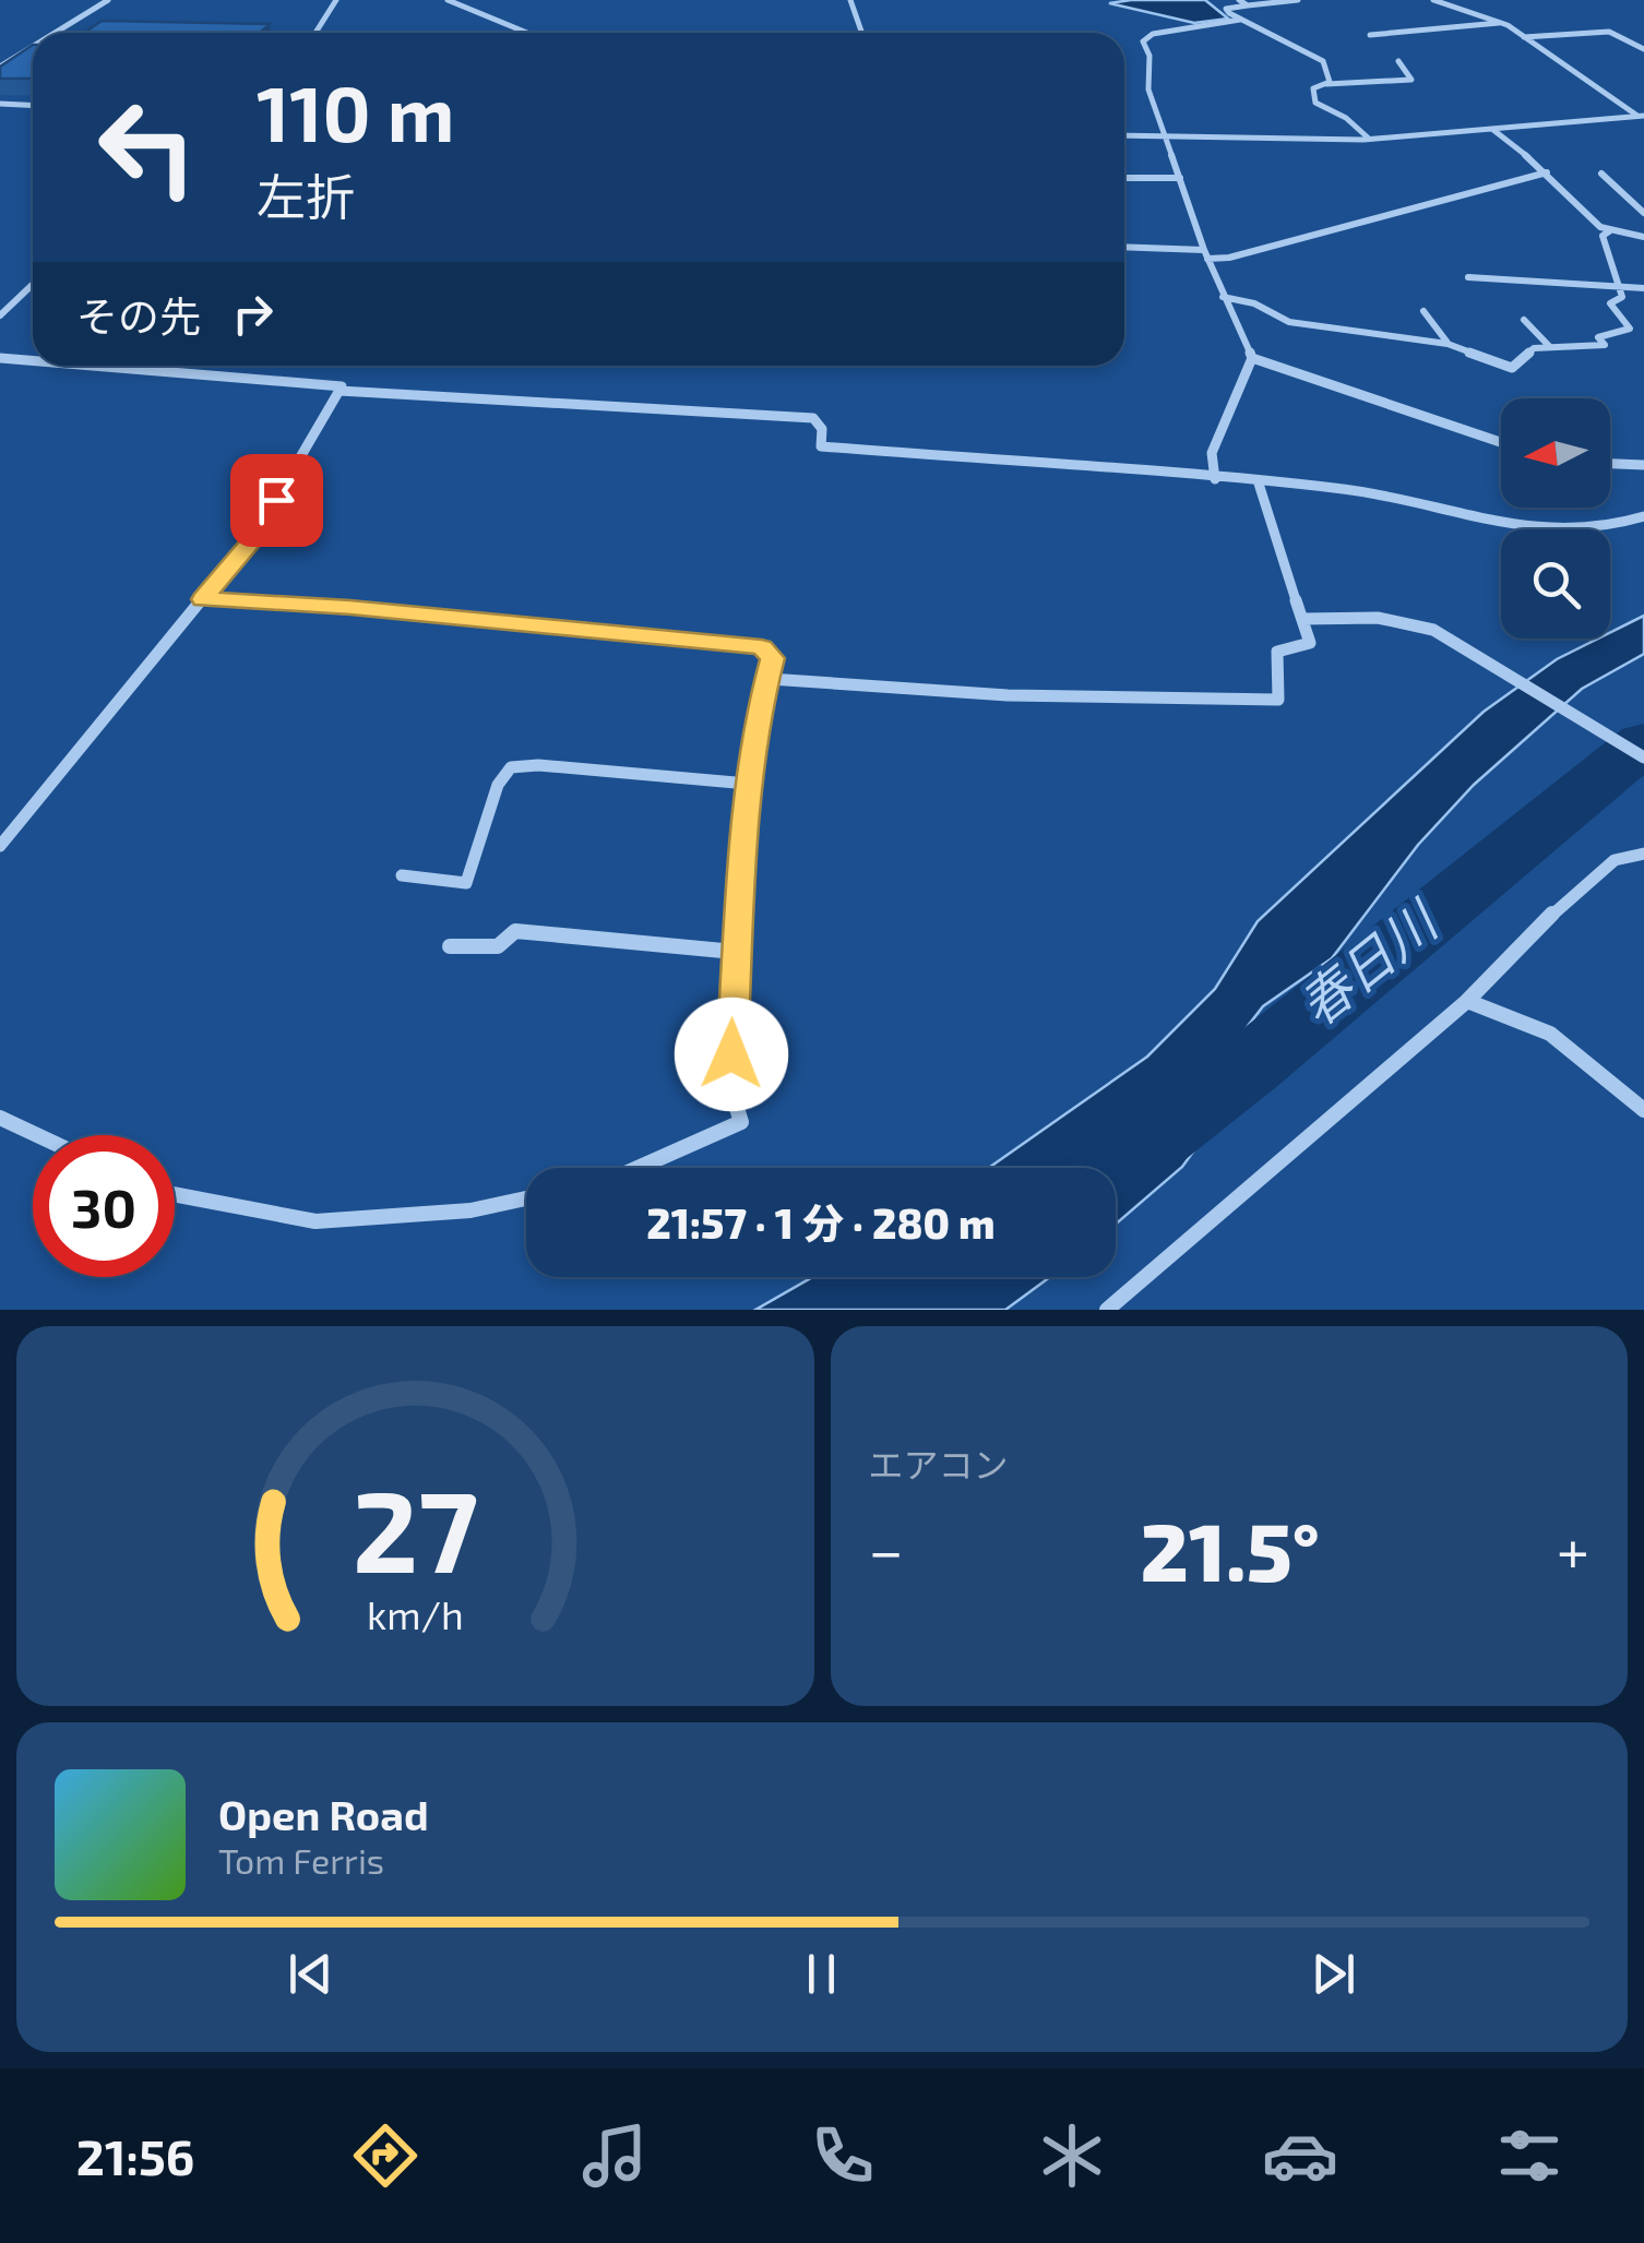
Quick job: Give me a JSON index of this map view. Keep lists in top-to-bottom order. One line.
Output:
{"water":["春日川"],"north":"left","page":{"turn":["110 m","左折"],"then":"その先","limit":"30","trip":"21:57 · 1 分 · 280 m","tile":"エアコン","heat":["−","21.5°","+"],"song":["Open Road","Tom Ferris"],"tabs":"21:56","gauge":["27","km/h"]}}
